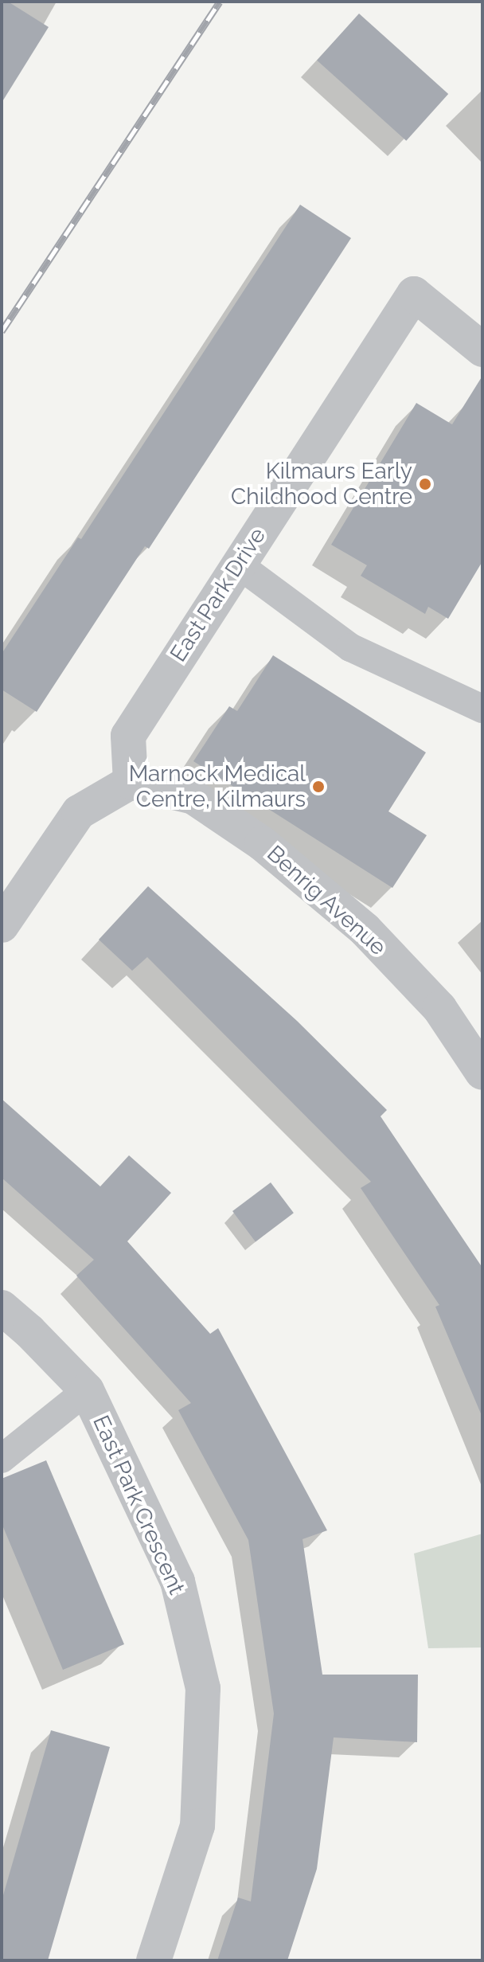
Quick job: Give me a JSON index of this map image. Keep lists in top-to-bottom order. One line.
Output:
{"streets":{"street":["East Park Drive","Benrig Avenue","East Park Crescent"]},"crossings":[["East Park Drive","Benrig Avenue"]],"places":["Kilmaurs Early Childhood Centre","Marnock Medical Centre, Kilmaurs"]}
